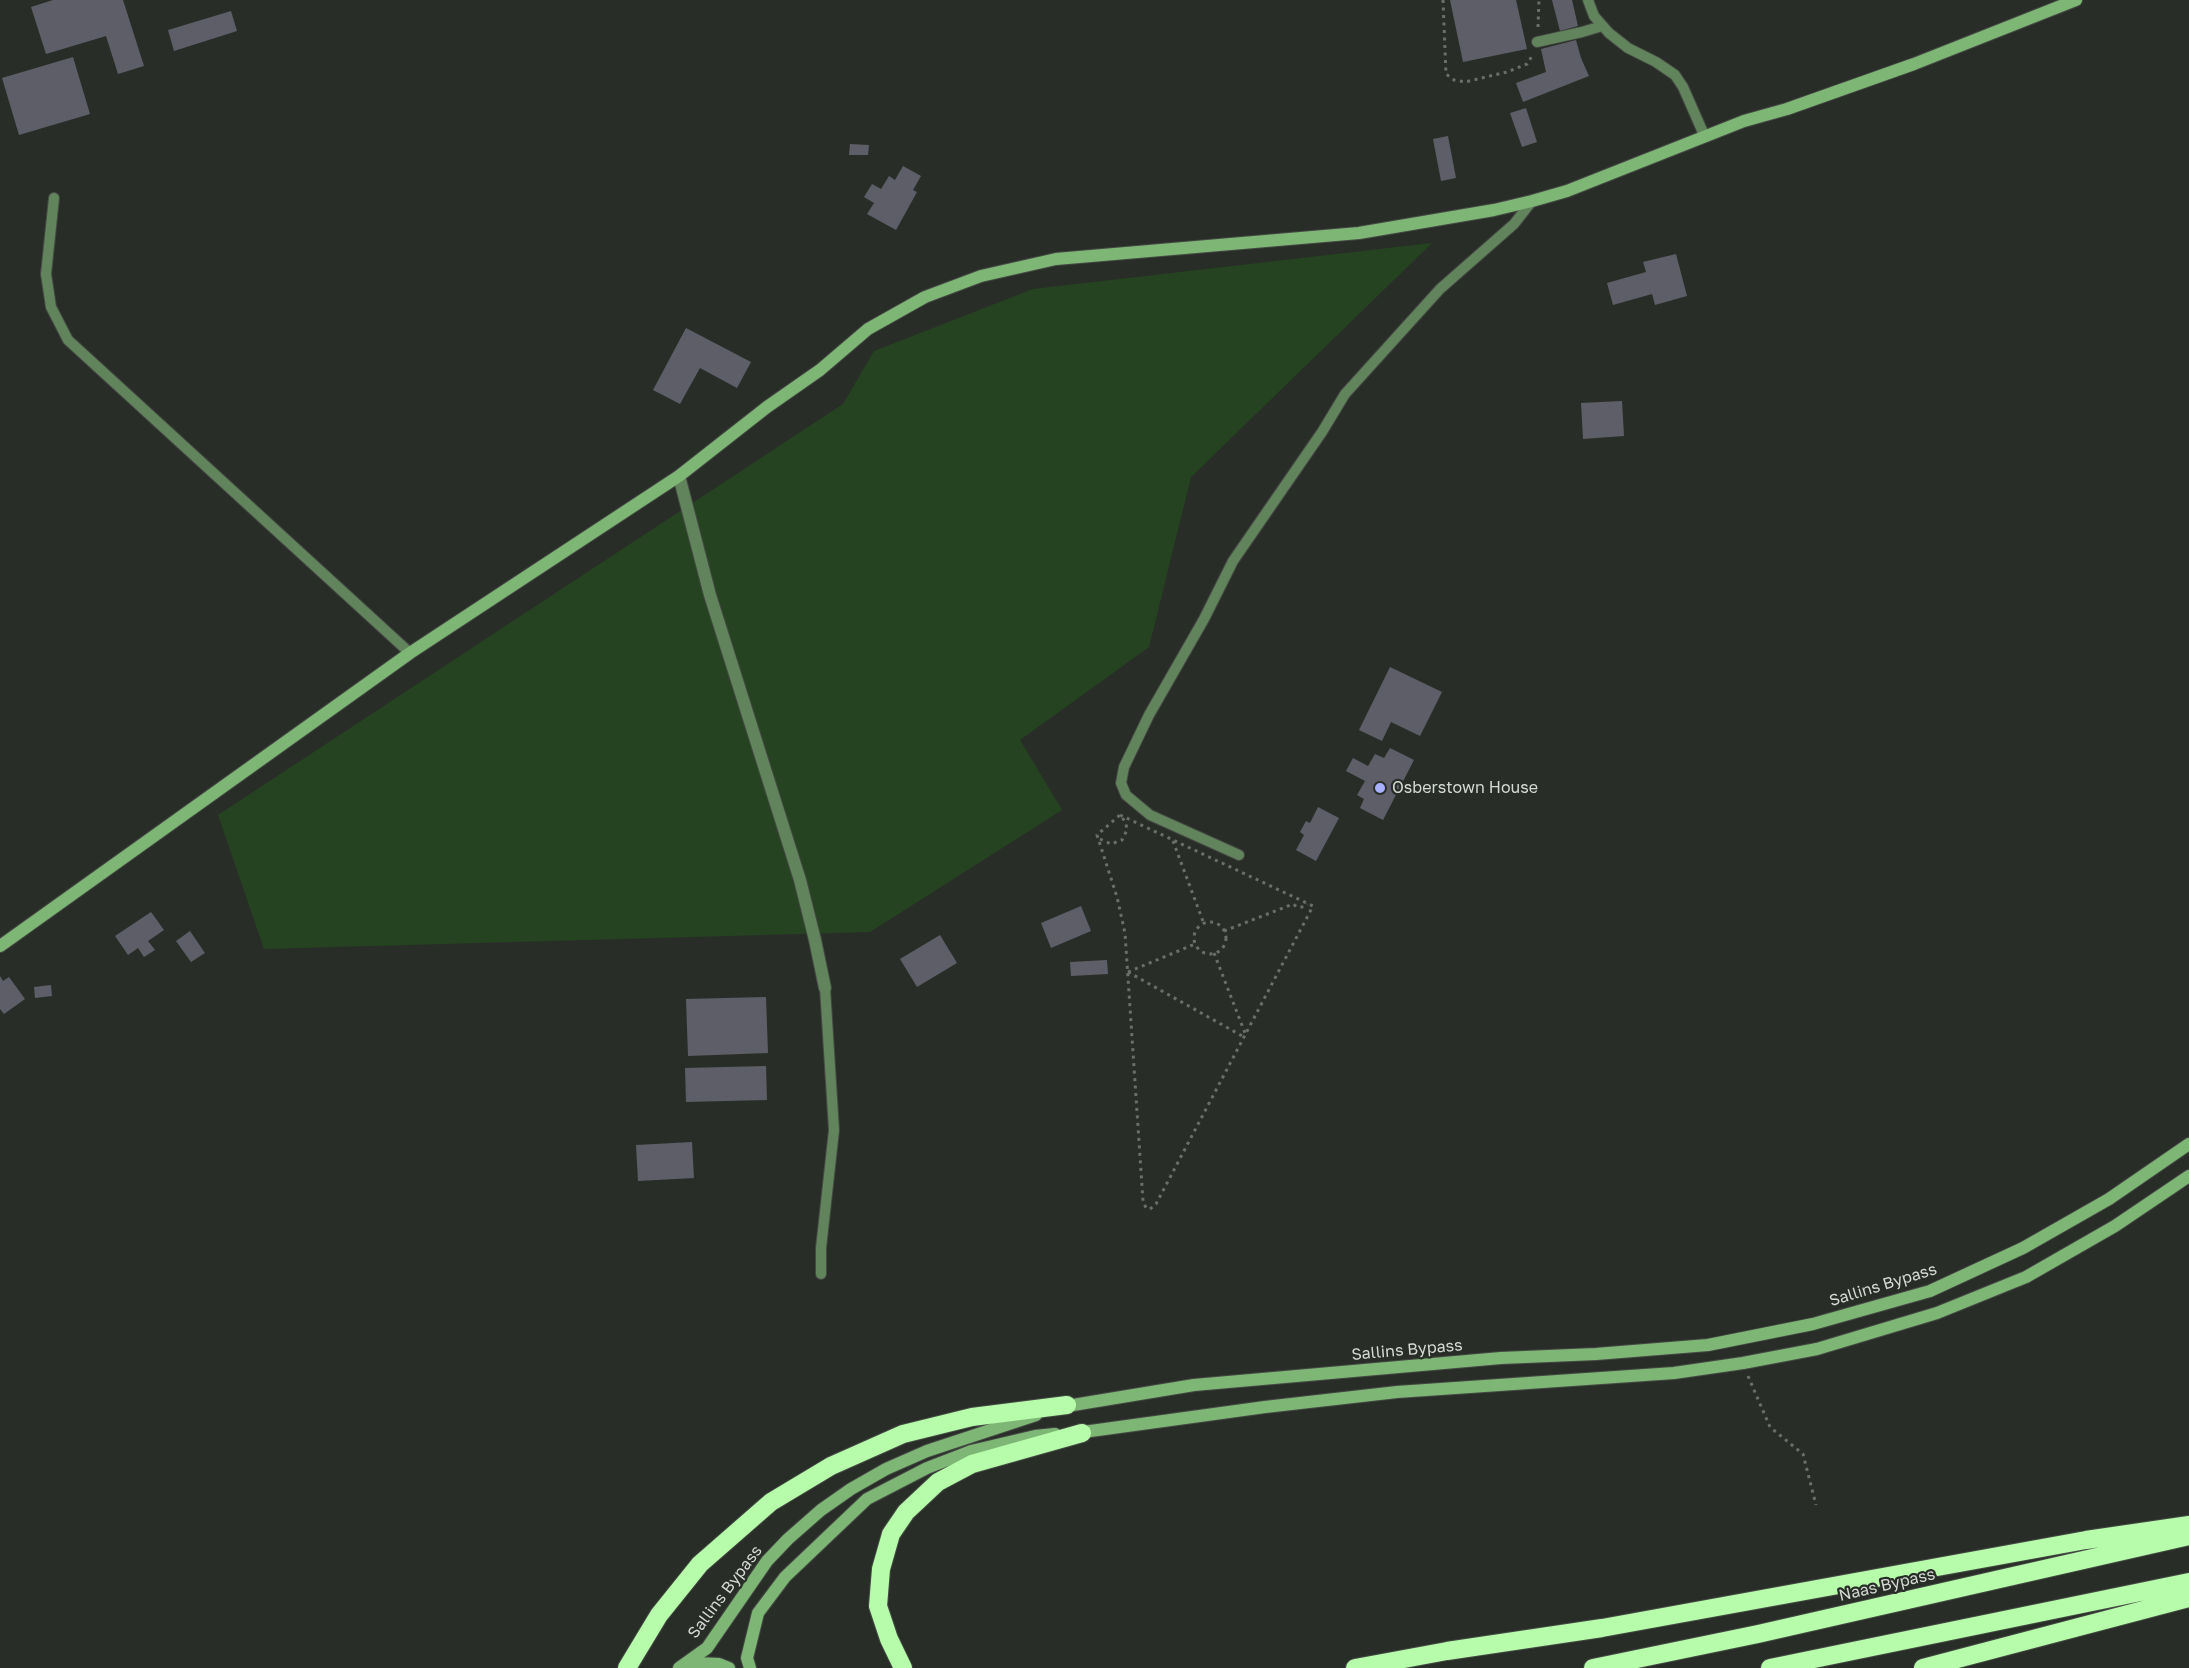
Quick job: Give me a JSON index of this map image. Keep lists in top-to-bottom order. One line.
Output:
{"streets":{"highway":["Naas Bypass"],"main road":["Sallins Bypass"]},"places":["Osberstown House"]}
